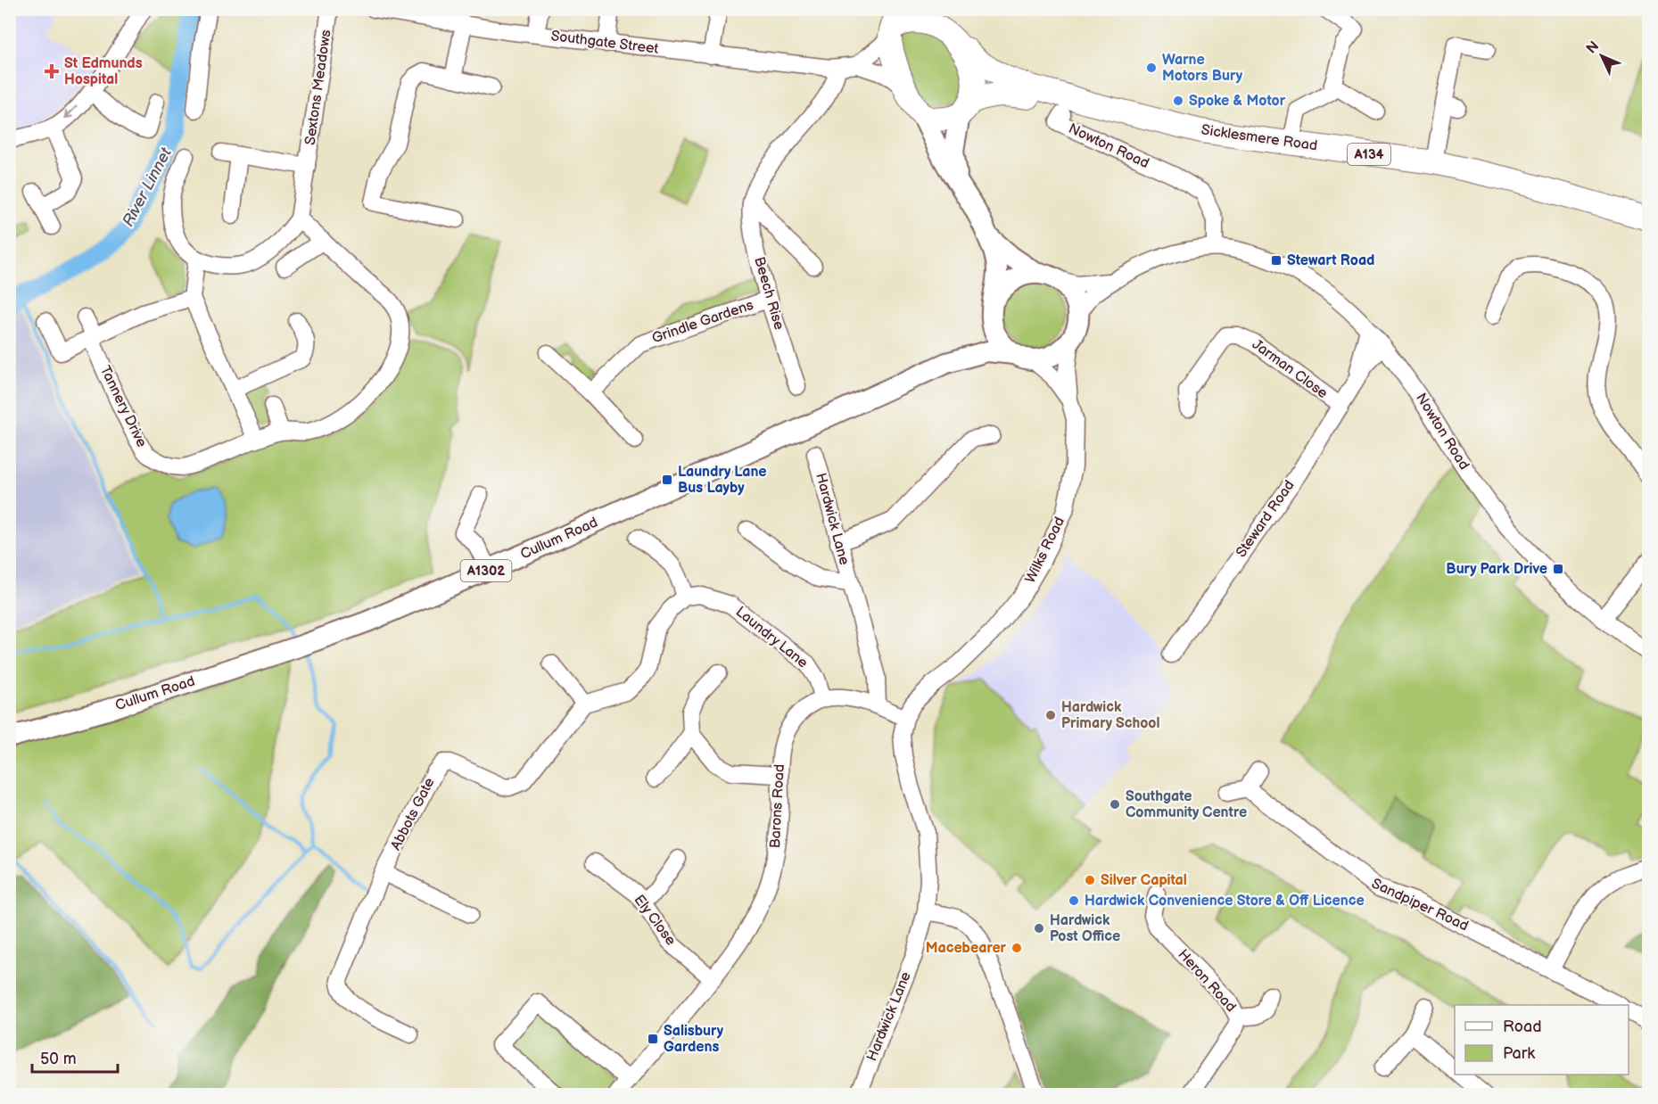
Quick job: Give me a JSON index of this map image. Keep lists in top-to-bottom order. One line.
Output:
{"streets":{"highway":["Sicklesmere Road","A134"],"main road":["Cullum Road","A1302"],"street":["Southgate Street","Sextons Meadows","Nowton Road","Beech Rise","Grindle Gardens","Jarman Close","Tannery Drive","Hardwick Lane","Steward Road","Wilks Road","Laundry Lane","Barons Road","Abbots Gate","Sandpiper Road","Ely Close","Heron Road"]},"crossings":[["Southgate Street","Beech Rise"],["Sextons Meadows","Tannery Drive"],["Sicklesmere Road","Cullum Road"],["Nowton Road","Steward Road"],["Nowton Road","Cullum Road"],["Nowton Road","Wilks Road"],["Beech Rise","Grindle Gardens"],["Jarman Close","Steward Road"],["Hardwick Lane","Wilks Road"],["Cullum Road","Wilks Road"],["Laundry Lane","Barons Road"],["Barons Road","Ely Close"]],"water":["River Linnet"],"places":{"other":["Warne Motors Bury","Spoke & Motor","Hardwick Primary School","Southgate Community Centre","Silver Capital","Hardwick Convenience Store & Off Licence","Hardwick Post Office","Macebearer"],"health":["St Edmunds Hospital"],"transit":["Stewart Road","Laundry Lane Bus Layby","Bury Park Drive","Salisbury Gardens"]},"legend":["Road","Park"],"scale_bar":"50 m","north":"top left"}
